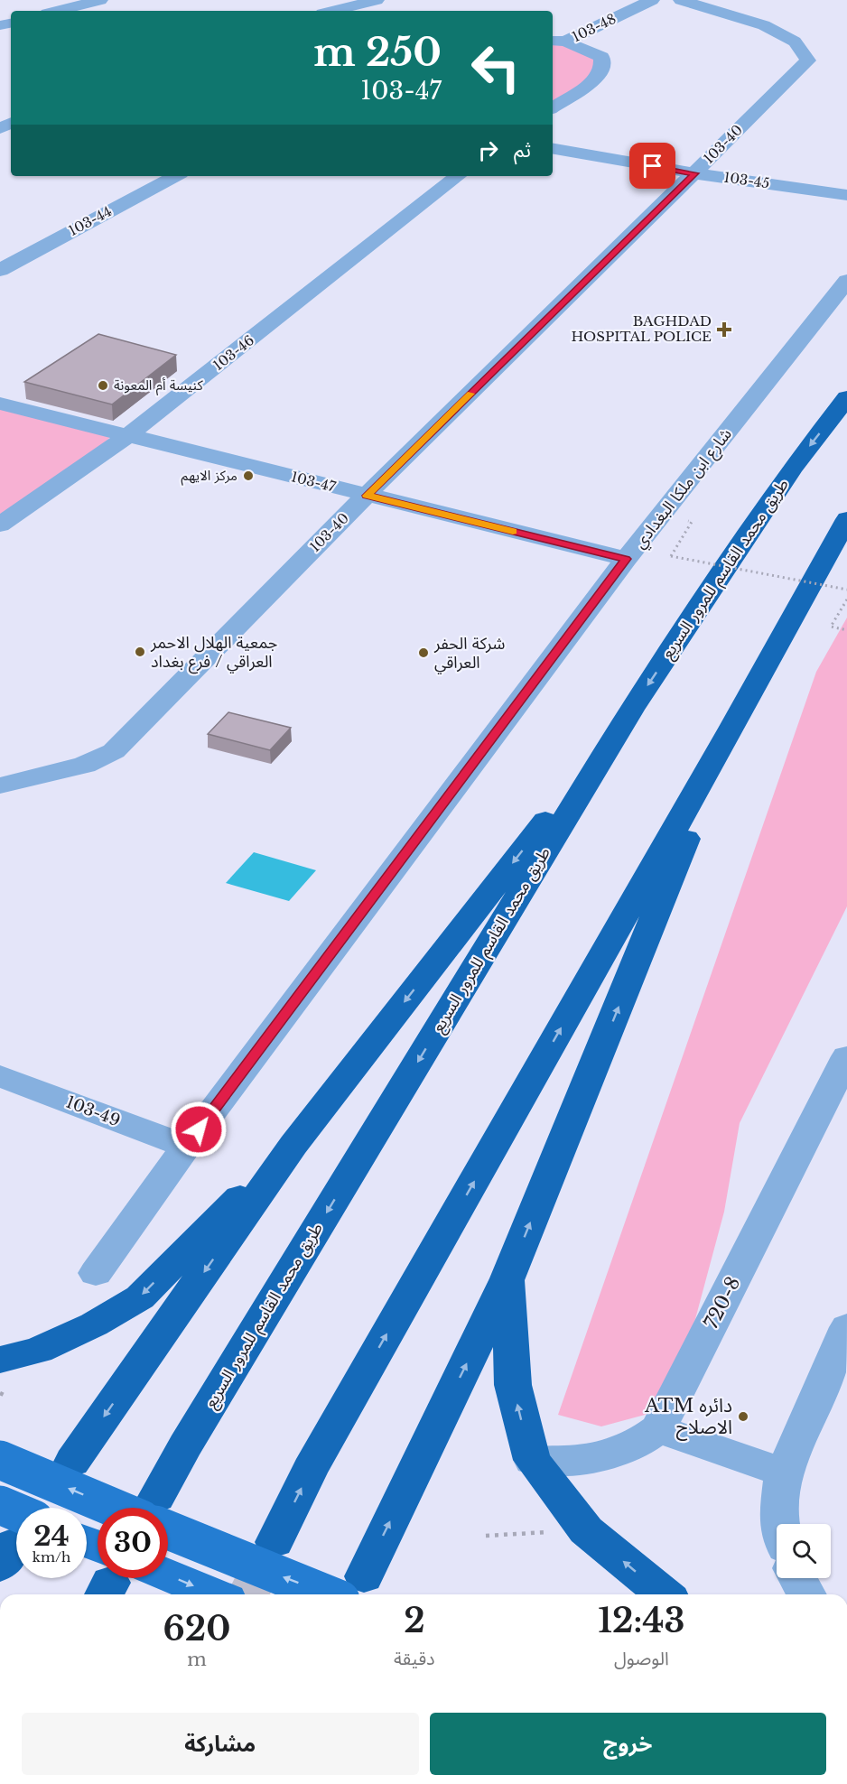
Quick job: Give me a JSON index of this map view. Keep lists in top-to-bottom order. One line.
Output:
{"streets":{"highway":["طريق محمد القاسم للمرور السريع"],"street":["103-48","103-40","103-45","103-44","103-46","103-47","شارع ابن ملكا البغدادي","103-49","720-8"]},"crossings":[["103-40","103-45"],["103-40","103-47"],["103-46","103-47"],["103-47","شارع ابن ملكا البغدادي"],["شارع ابن ملكا البغدادي","103-49"]],"places":{"health":["BAGHDAD HOSPITAL POLICE"],"other":["كنيسة أم المعونة","مركز الايهم","جمعية الهلال الاحمر العراقي / فرع بغداد","شركة الحفر العراقي","ATM دائره الاصلاح"]},"page":{"turn":["250 m","103-47"],"then":"ثم","speed":"24 km/h","limit":"30","eta":["12:43","الوصول","2","دقيقة","620","m"],"buttons":["خروج","مشاركة"]}}
